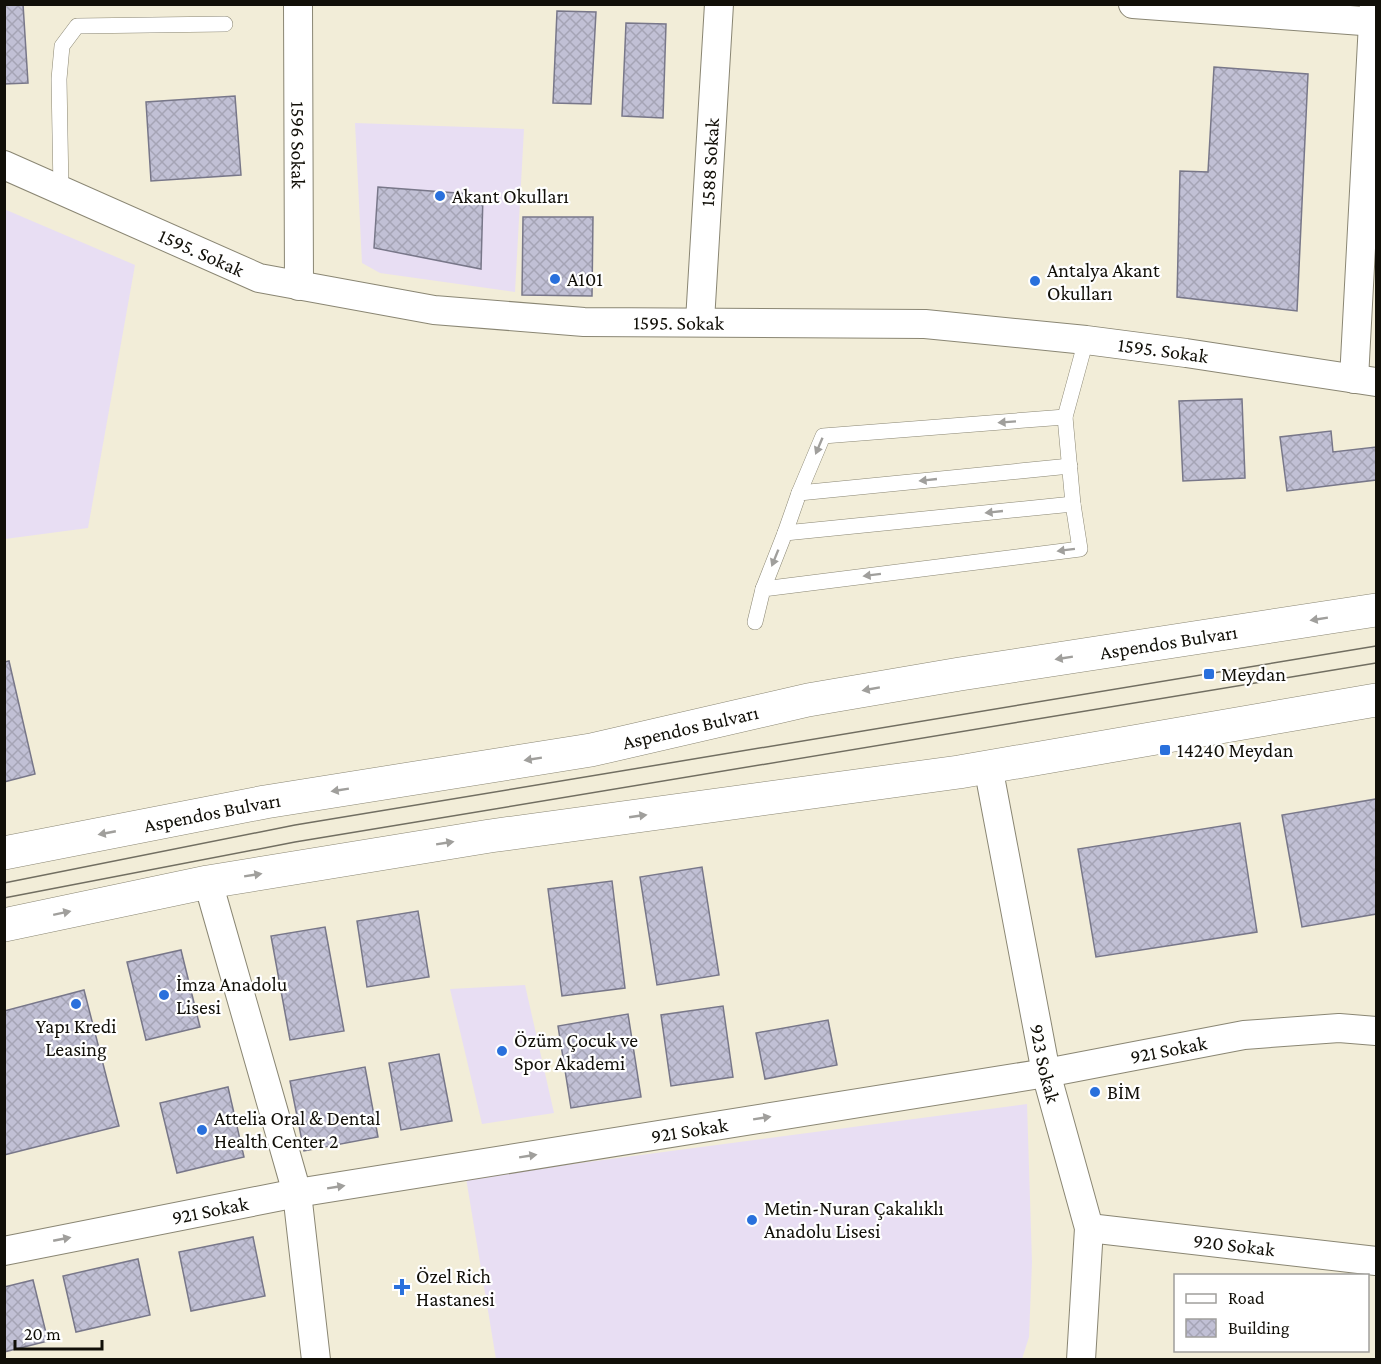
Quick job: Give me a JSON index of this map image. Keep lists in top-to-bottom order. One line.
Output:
{"streets":{"main road":["Aspendos Bulvarı"],"street":["1596 Sokak","1588 Sokak","1595. Sokak","921 Sokak","923 Sokak","920 Sokak"]},"crossings":[["1596 Sokak","1595. Sokak"],["1588 Sokak","1595. Sokak"],["921 Sokak","923 Sokak"],["923 Sokak","920 Sokak"]],"one_way":["921 Sokak"],"places":{"other":["Akant Okulları","A101","Antalya Akant Okulları","İmza Anadolu Lisesi","Yapı Kredi Leasing","Özüm Çocuk ve Spor Akademi","BİM","Attelia Oral & Dental Health Center 2","Metin-Nuran Çakalıklı Anadolu Lisesi"],"transit":["Meydan","14240 Meydan"],"health":["Özel Rich Hastanesi"]},"legend":["Road","Building"],"scale_bar":"20 m"}
